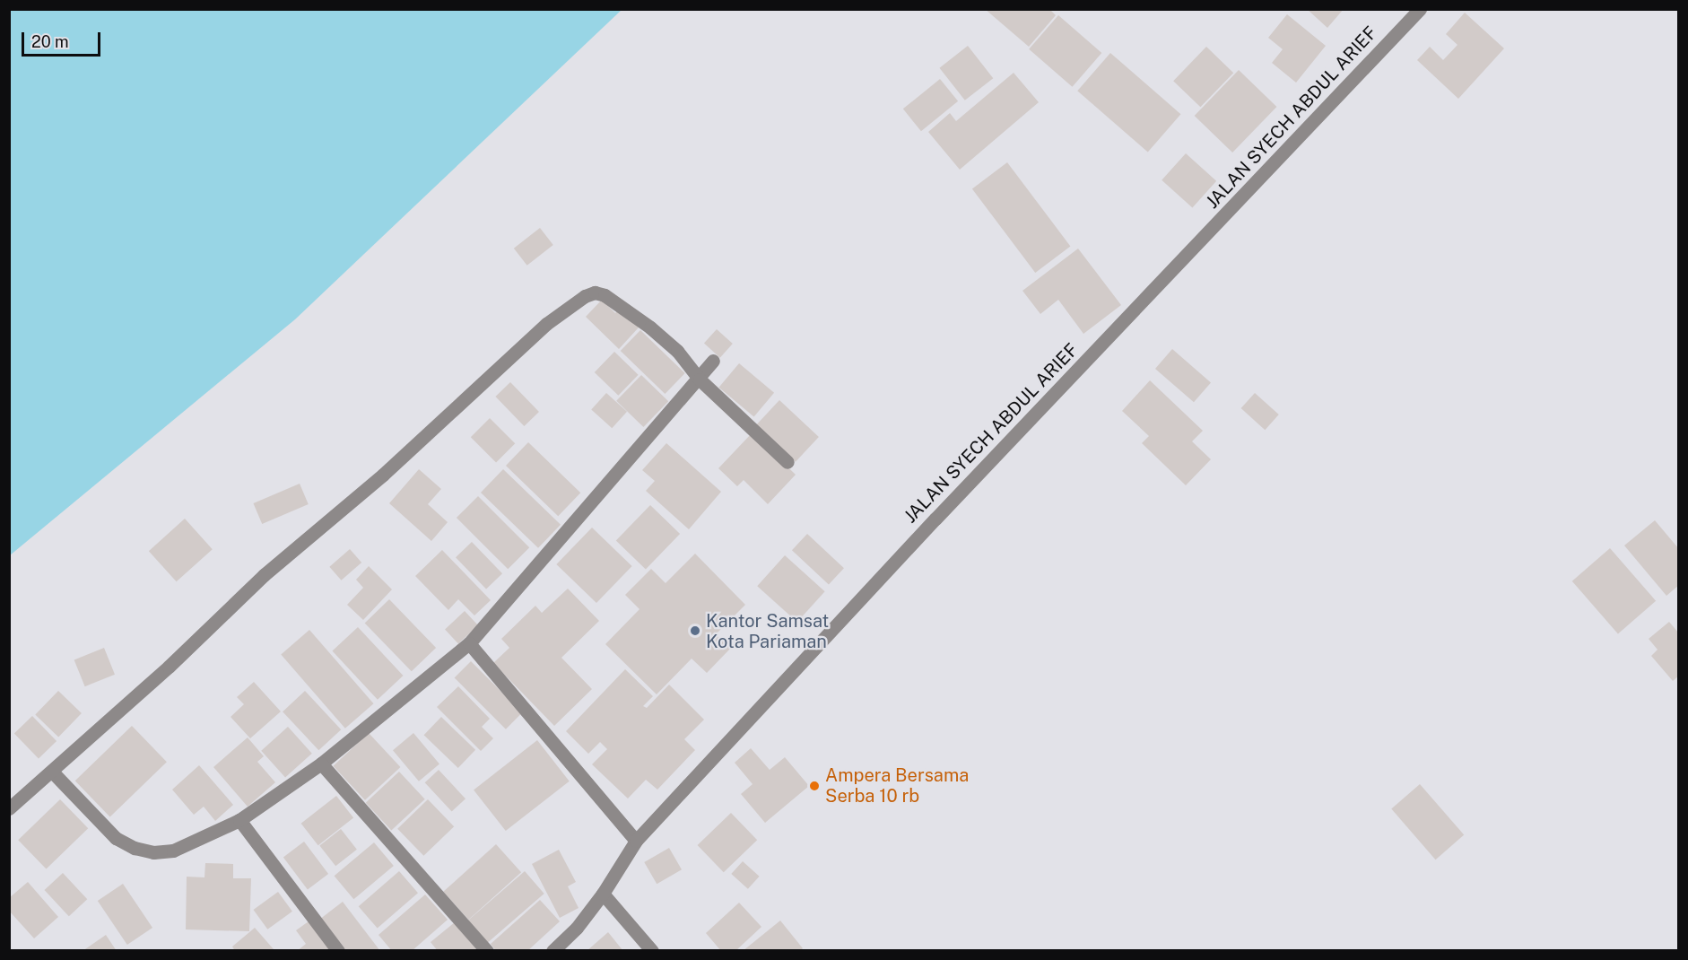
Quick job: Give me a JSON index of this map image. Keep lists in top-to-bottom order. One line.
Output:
{"streets":{"street":["JALAN SYECH ABDUL ARIEF"]},"places":["Kantor Samsat Kota Pariaman","Ampera Bersama Serba 10 rb"],"scale_bar":"20 m"}
